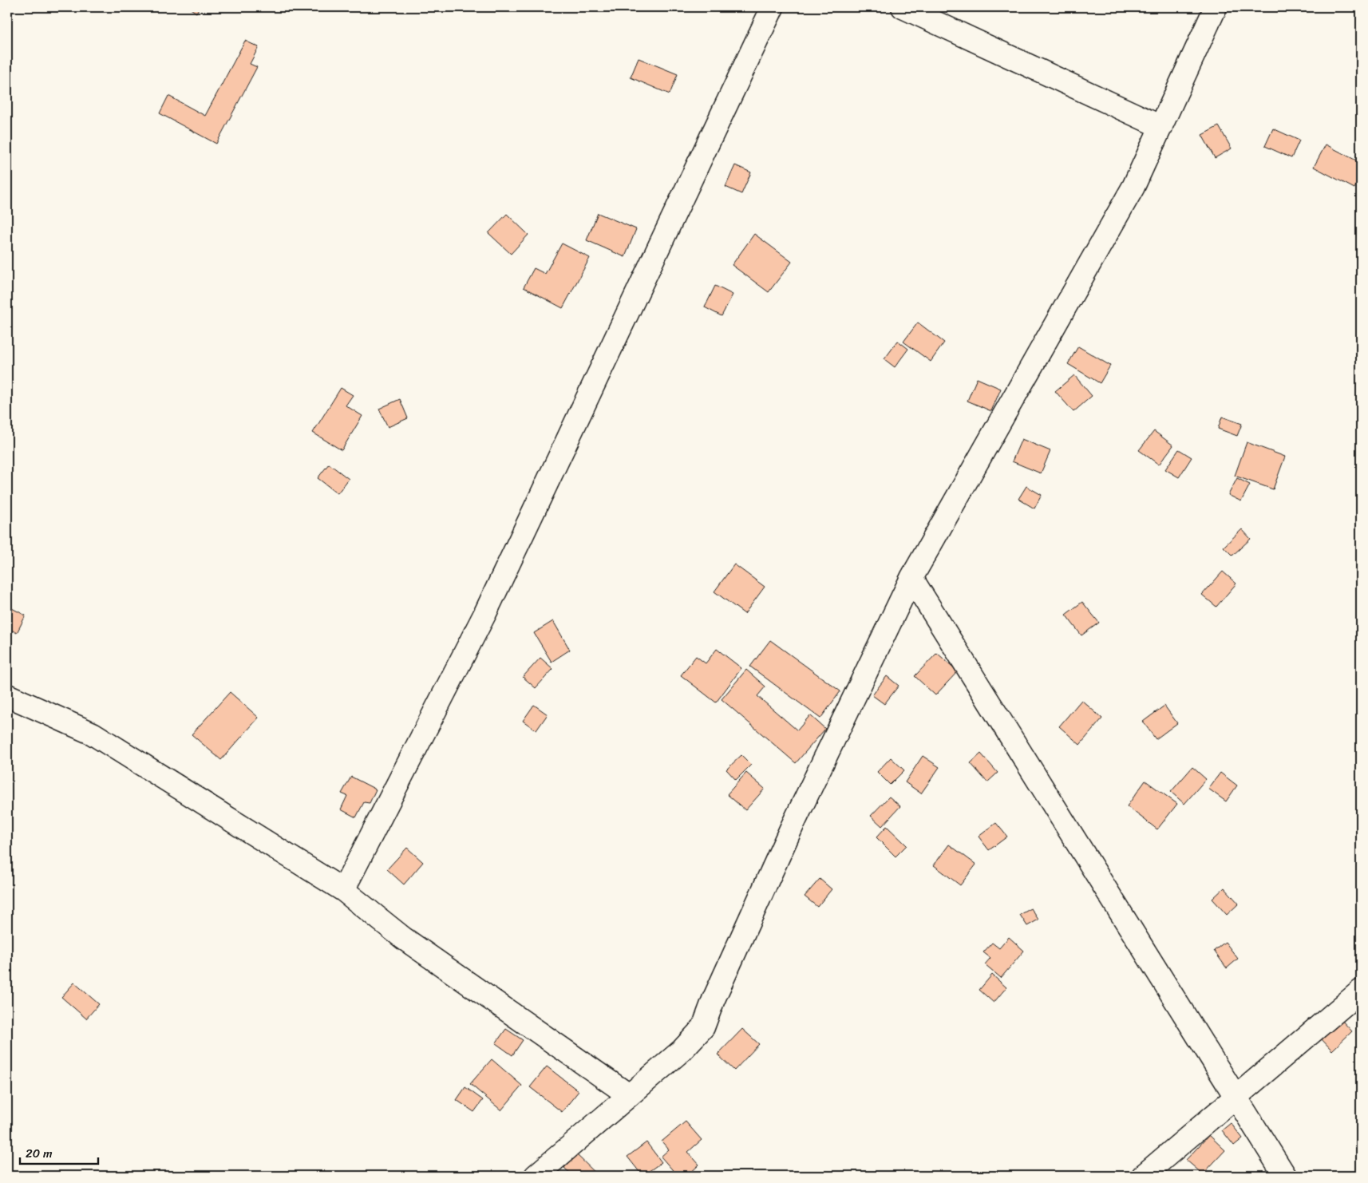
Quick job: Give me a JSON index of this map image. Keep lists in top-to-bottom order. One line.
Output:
{"scale_bar":"20 m"}
